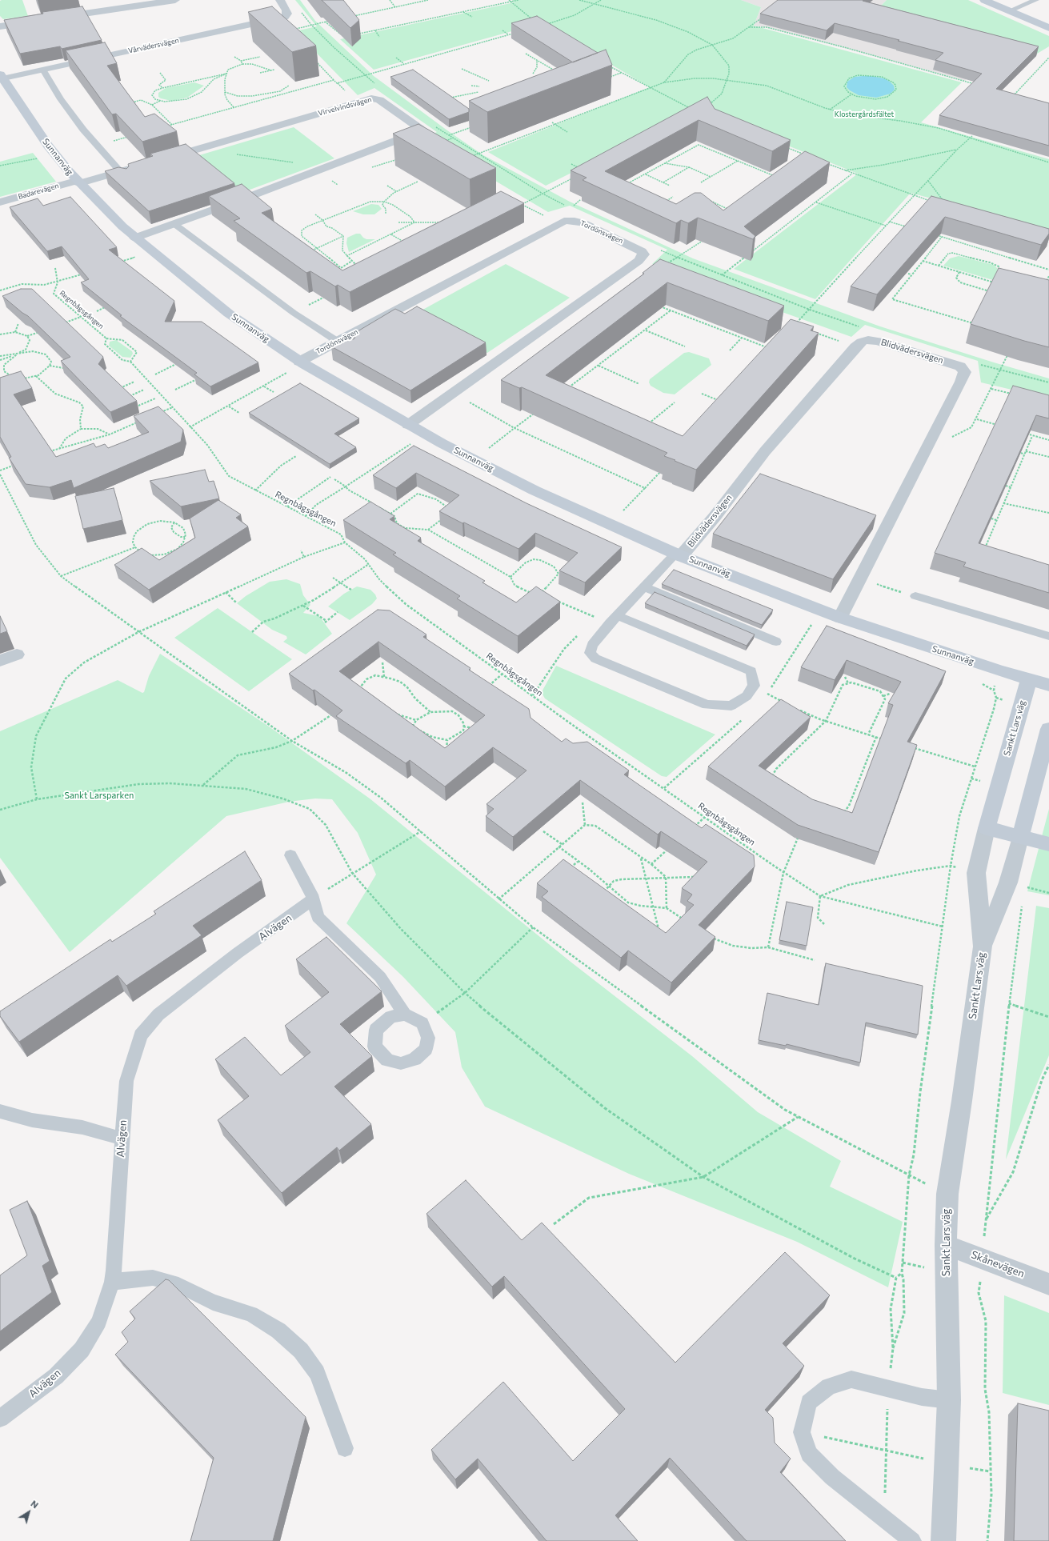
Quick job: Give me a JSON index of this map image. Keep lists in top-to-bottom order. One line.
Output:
{"streets":{"street":["Vårvädersvägen","Virvelvindsvägen","Sunnanväg","Badarevägen","Tordönsvägen","Blidvädersvägen","Sankt Lars väg","Skånevägen"],"lane":["Alvägen"],"path":["Regnbågsgången"]},"crossings":[["Vårvädersvägen","Sunnanväg"],["Virvelvindsvägen","Sunnanväg"],["Sunnanväg","Badarevägen"],["Sunnanväg","Tordönsvägen"],["Sunnanväg","Blidvädersvägen"],["Sunnanväg","Sankt Lars väg"],["Sankt Lars väg","Skånevägen"]],"parks":["Klostergårdsfältet","Sankt Larsparken"],"north":"top right"}
